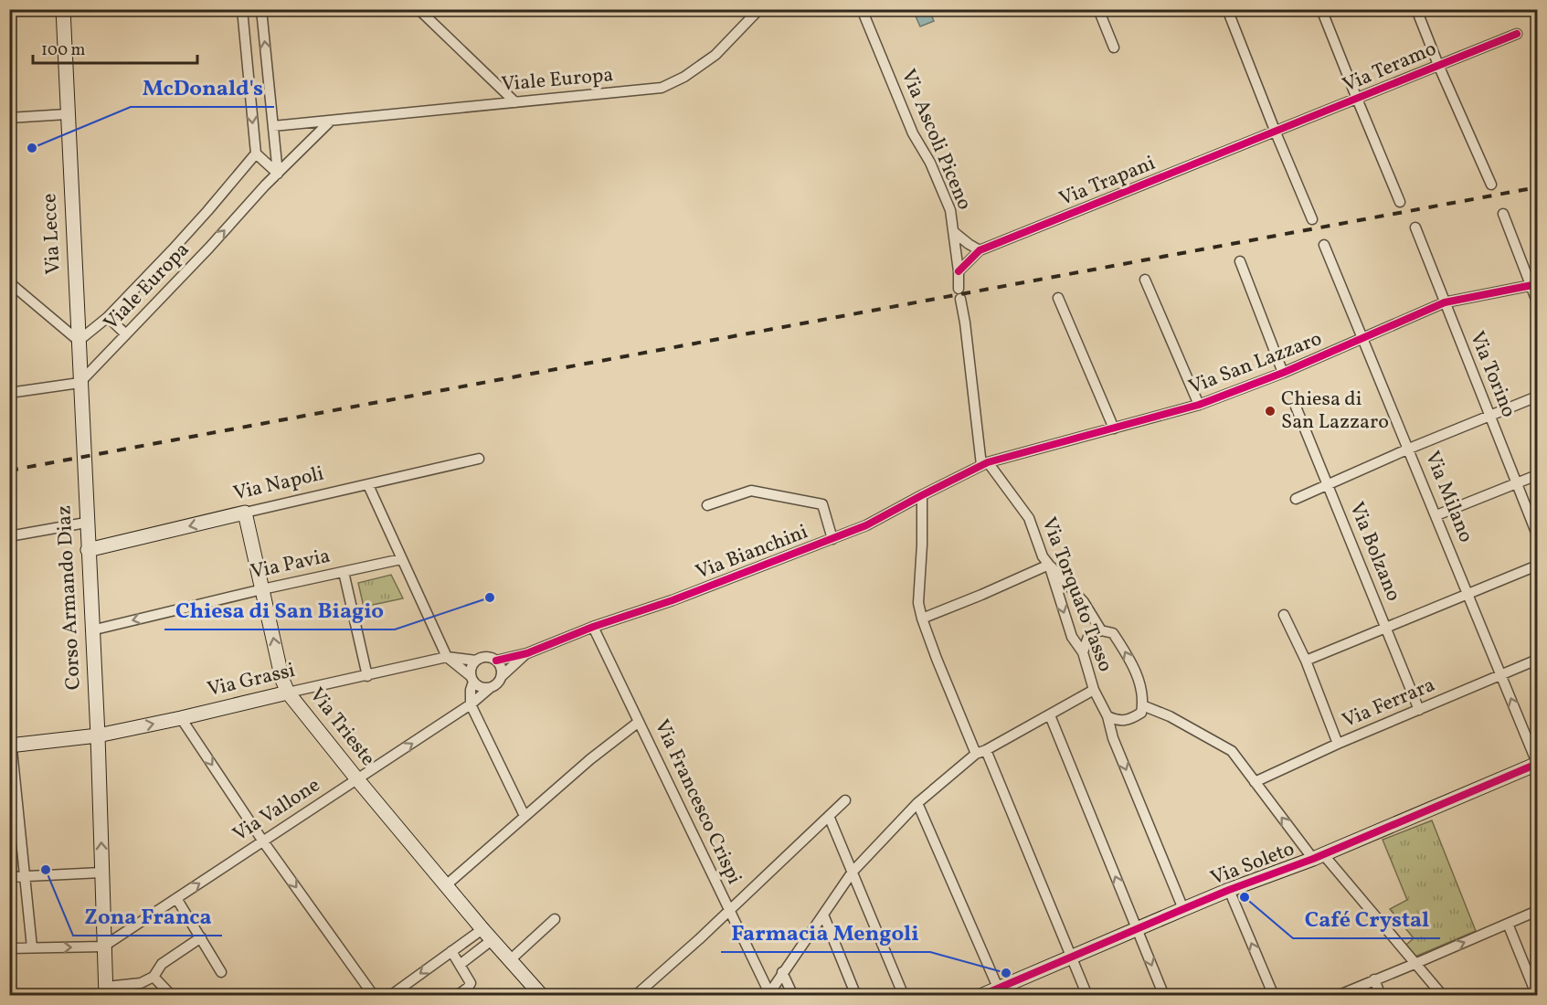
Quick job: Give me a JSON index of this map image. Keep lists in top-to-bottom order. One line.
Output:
{"streets":{"street":["Via Teramo","Viale Europa","Via Ascoli Piceno","Via Trapani","Via Lecce","Via San Lazzaro","Via Torino","Via Napoli","Via Milano","Via Bolzano","Via Bianchini","Via Pavia","Via Torquato Tasso","Corso Armando Diaz","Via Grassi","Via Ferrara","Via Trieste","Via Francesco Crispi","Via Vallone","Via Soleto"]},"crossings":[["Via Teramo","Via Trapani"],["Viale Europa","Via Lecce"],["Via Ascoli Piceno","Via Trapani"],["Via Ascoli Piceno","Via Torquato Tasso"],["Via Lecce","Corso Armando Diaz"],["Via San Lazzaro","Via Torino"],["Via San Lazzaro","Via Milano"],["Via San Lazzaro","Via Bianchini"],["Via San Lazzaro","Via Torquato Tasso"],["Via Napoli","Corso Armando Diaz"],["Via Napoli","Via Trieste"],["Via Milano","Via Ferrara"],["Via Milano","Via Soleto"],["Via Bolzano","Via Ferrara"],["Via Bianchini","Via Torquato Tasso"],["Via Bianchini","Via Francesco Crispi"],["Via Pavia","Corso Armando Diaz"],["Via Pavia","Via Trieste"],["Via Torquato Tasso","Via Soleto"],["Corso Armando Diaz","Via Grassi"],["Corso Armando Diaz","Via Vallone"],["Via Grassi","Via Trieste"],["Via Trieste","Via Vallone"]],"one_way":["Via Napoli","Via Pavia","Via Vallone"],"places":["McDonald's","Chiesa di San Lazzaro","Chiesa di San Biagio","Zona Franca","Café Crystal","Farmacia Mengoli"],"scale_bar":"100 m"}
